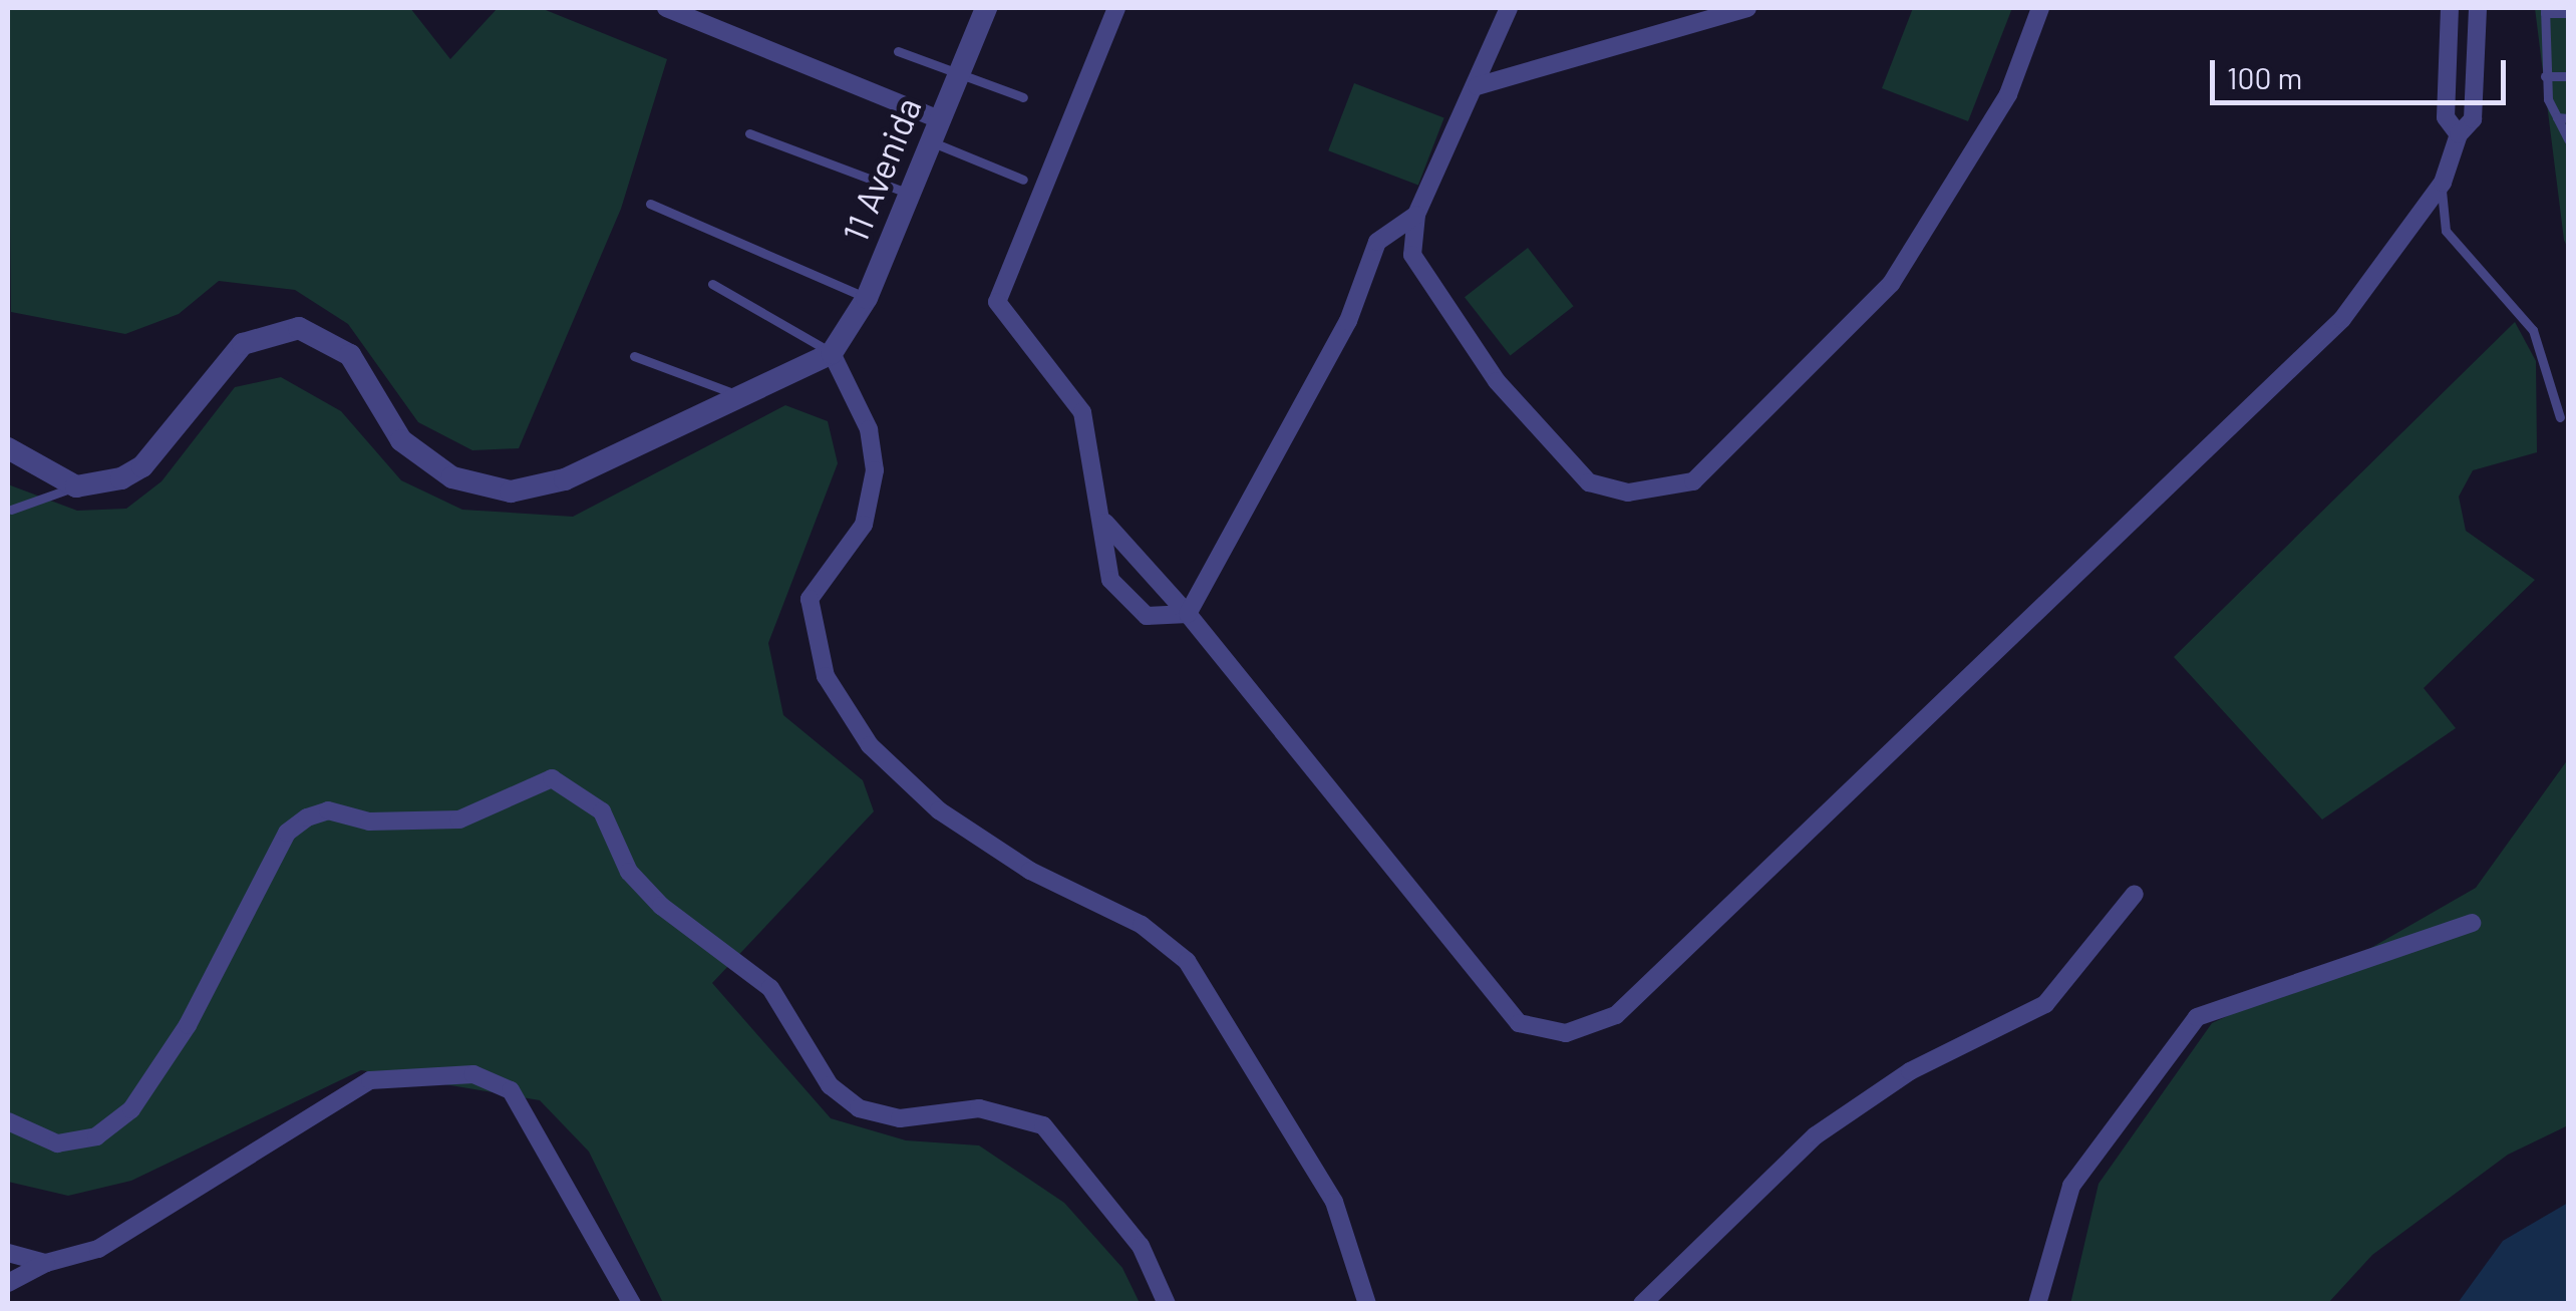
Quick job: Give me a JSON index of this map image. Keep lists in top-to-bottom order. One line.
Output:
{"streets":{"street":["11 Avenida"]},"scale_bar":"100 m"}
